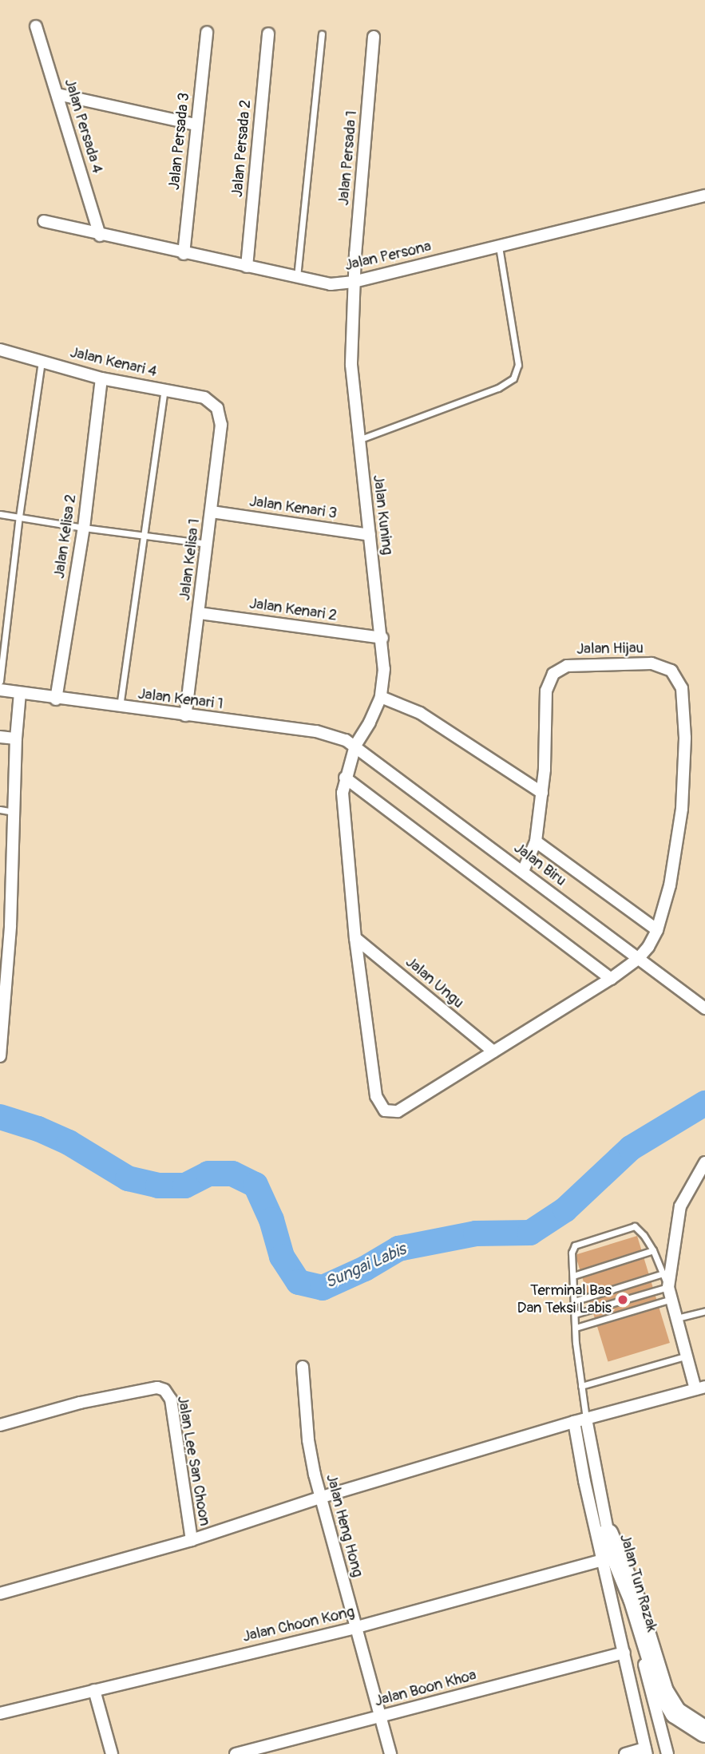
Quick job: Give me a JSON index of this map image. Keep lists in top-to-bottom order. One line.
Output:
{"streets":{"street":["Jalan Persada 4","Jalan Persada 3","Jalan Persada 2","Jalan Persada 1","Jalan Persona","Jalan Kenari 4","Jalan Kenari 3","Jalan Kuning","Jalan Kelisa 2","Jalan Kelisa 1","Jalan Kenari 2","Jalan Hijau","Jalan Kenari 1","Jalan Biru","Jalan Ungu","Jalan Lee San Choon","Jalan Heng Hong","Jalan Tun Razak","Jalan Choon Kong","Jalan Boon Khoa"]},"crossings":[["Jalan Persada 4","Jalan Persona"],["Jalan Persada 3","Jalan Persona"],["Jalan Persada 2","Jalan Persona"],["Jalan Persada 1","Jalan Persona"],["Jalan Persada 1","Jalan Kuning"],["Jalan Persona","Jalan Kuning"],["Jalan Kenari 4","Jalan Kelisa 2"],["Jalan Kenari 4","Jalan Kelisa 1"],["Jalan Kenari 3","Jalan Kuning"],["Jalan Kenari 3","Jalan Kelisa 1"],["Jalan Kuning","Jalan Kenari 2"],["Jalan Kuning","Jalan Hijau"],["Jalan Kuning","Jalan Kenari 1"],["Jalan Kuning","Jalan Biru"],["Jalan Kuning","Jalan Ungu"],["Jalan Kelisa 2","Jalan Kenari 1"],["Jalan Kelisa 1","Jalan Kenari 2"],["Jalan Kelisa 1","Jalan Kenari 1"],["Jalan Hijau","Jalan Biru"],["Jalan Hijau","Jalan Ungu"],["Jalan Kenari 1","Jalan Biru"],["Jalan Heng Hong","Jalan Choon Kong"],["Jalan Heng Hong","Jalan Boon Khoa"],["Jalan Tun Razak","Jalan Choon Kong"],["Jalan Tun Razak","Jalan Boon Khoa"]],"water":["Sungai Labis"],"places":["Terminal Bas Dan Teksi Labis"]}
